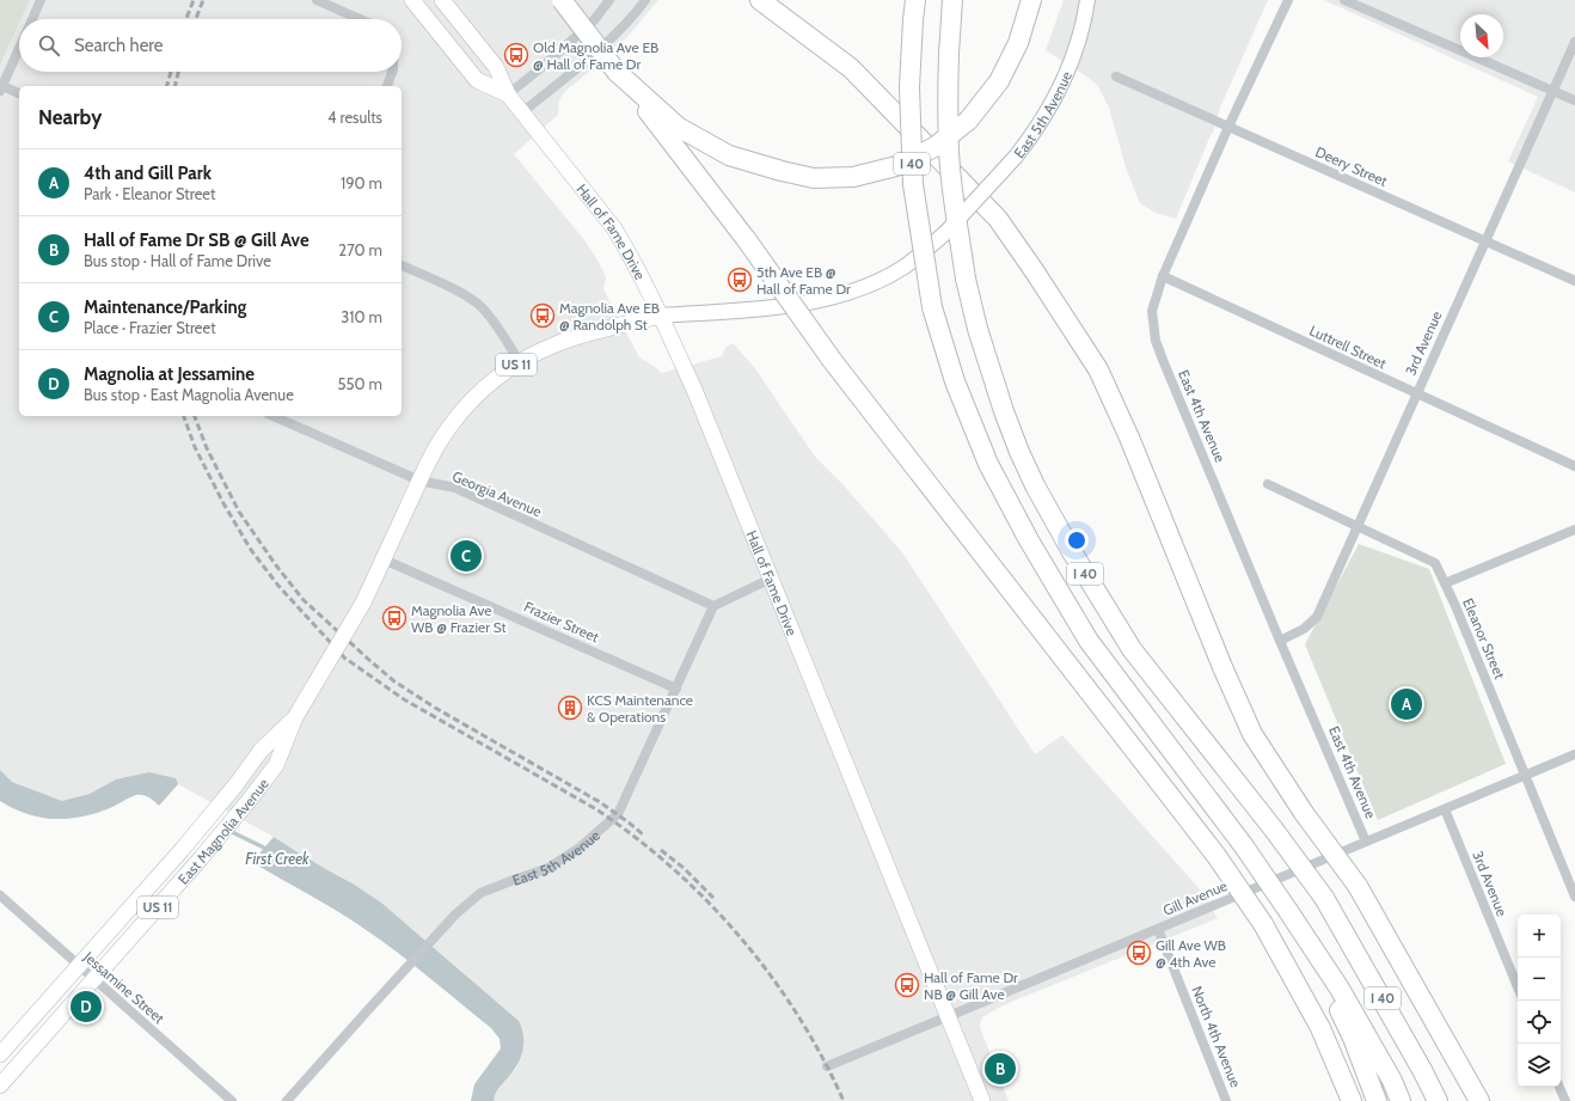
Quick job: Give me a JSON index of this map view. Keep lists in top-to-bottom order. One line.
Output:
{"streets":{"highway":["I 40"],"main road":["East 5th Avenue","Hall of Fame Drive","US 11","East Magnolia Avenue"],"street":["Deery Street","3rd Avenue","Luttrell Street","East 4th Avenue","Georgia Avenue","Frazier Street","Eleanor Street","Gill Avenue","Jessamine Street","North 4th Avenue"]},"crossings":[["East 5th Avenue","Hall of Fame Drive"],["East 5th Avenue","US 11"],["East 5th Avenue","Georgia Avenue"],["East 5th Avenue","Frazier Street"],["Deery Street","3rd Avenue"],["Deery Street","East 4th Avenue"],["Hall of Fame Drive","US 11"],["Hall of Fame Drive","Gill Avenue"],["3rd Avenue","Luttrell Street"],["3rd Avenue","East 4th Avenue"],["3rd Avenue","Eleanor Street"],["3rd Avenue","Gill Avenue"],["Luttrell Street","East 4th Avenue"],["US 11","Georgia Avenue"],["US 11","East Magnolia Avenue"],["East 4th Avenue","Gill Avenue"],["Georgia Avenue","East Magnolia Avenue"],["Frazier Street","East Magnolia Avenue"],["Eleanor Street","Gill Avenue"],["East Magnolia Avenue","Jessamine Street"],["Gill Avenue","North 4th Avenue"]],"water":["First Creek"],"places":{"bus stop":["Old Magnolia Ave EB @ Hall of Fame Dr","5th Ave EB @ Hall of Fame Dr","Magnolia Ave EB @ Randolph St","Magnolia Ave WB @ Frazier St","Gill Ave WB @ 4th Ave","Hall of Fame Dr NB @ Gill Ave"],"building":["KCS Maintenance & Operations"]},"north":"bottom right","page":{"search":"Search here","heading":["Nearby","4 results"],"list":[{"mark":"A","name":"4th and Gill Park","note":"Park · Eleanor Street","value":"190 m"},{"mark":"B","name":"Hall of Fame Dr SB @ Gill Ave","note":"Bus stop · Hall of Fame Drive","value":"270 m"},{"mark":"C","name":"Maintenance/Parking","note":"Place · Frazier Street","value":"310 m"},{"mark":"D","name":"Magnolia at Jessamine","note":"Bus stop · East Magnolia Avenue","value":"550 m"}],"pins":["C","A","D","B"],"map_buttons":["+","−"]}}
